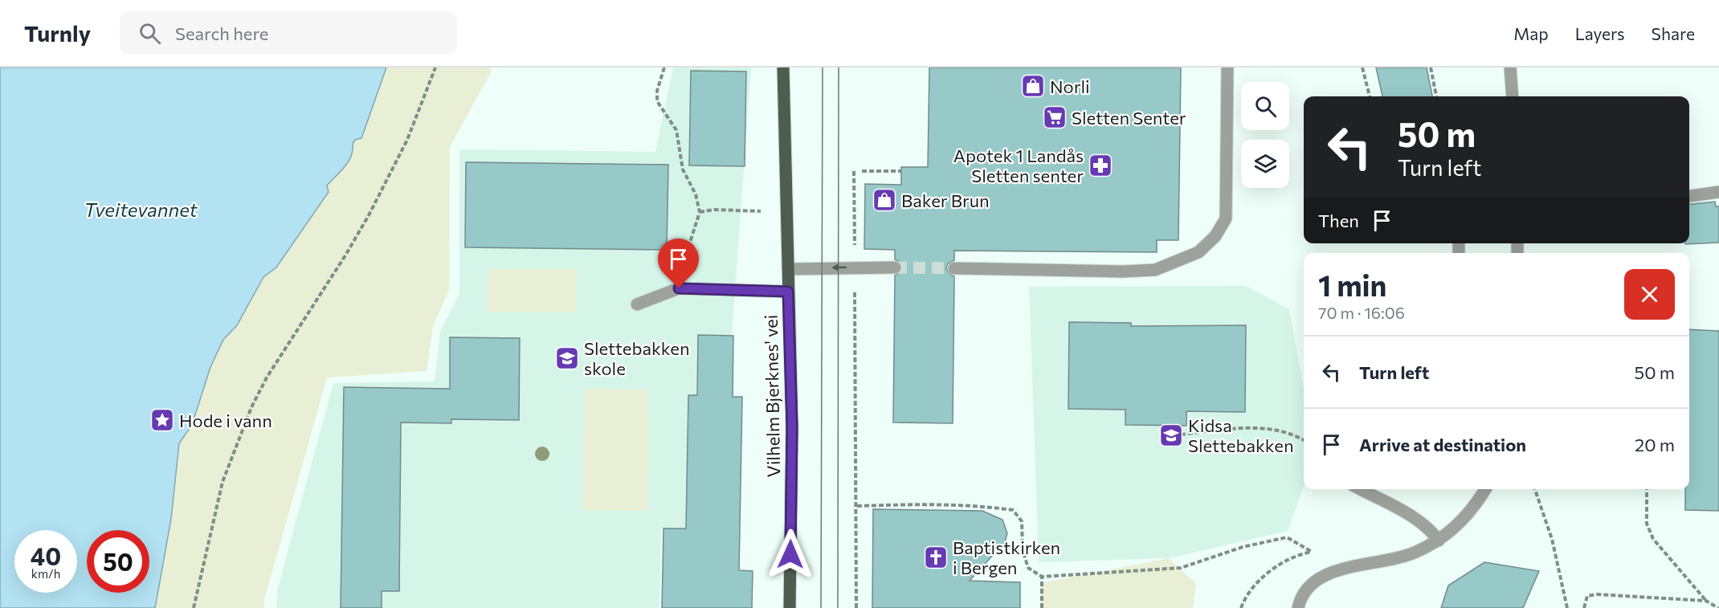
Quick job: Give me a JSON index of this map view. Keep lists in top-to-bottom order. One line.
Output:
{"streets":{"main road":["Vilhelm Bjerknes' vei"]},"water":["Tveitevannet"],"places":{"shop":["Norli","Baker Brun"],"supermarket":["Sletten Senter"],"pharmacy":["Apotek 1 Landås Sletten senter"],"school or university":["Slettebakken skole","Kidsa Slettebakken"],"place":["Hode i vann"],"church":["Baptistkirken i Bergen"]},"page":{"header":"Turnly","search":"Search here","nav":["Map","Layers","Share"],"turn":["50 m","Turn left"],"then":"Then","heading":["1 min","70 m · 16:06"],"list":[{"name":"Turn left","value":"50 m"},{"name":"Arrive at destination","value":"20 m"}],"speed":"40 km/h","limit":"50"}}
